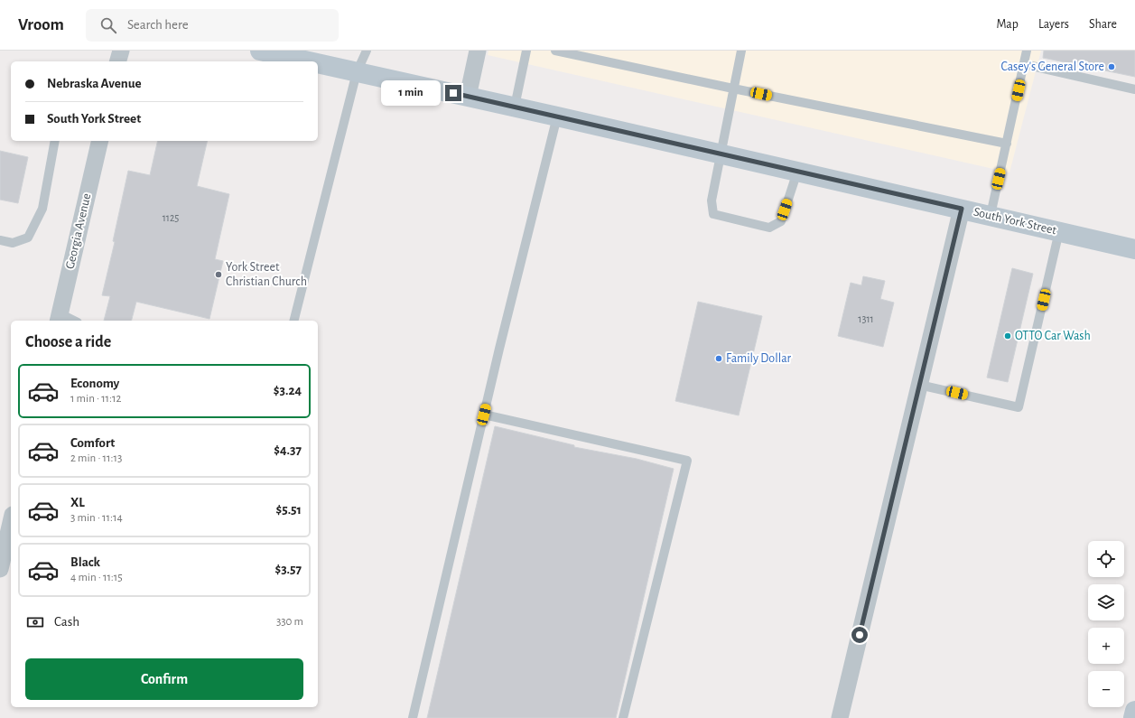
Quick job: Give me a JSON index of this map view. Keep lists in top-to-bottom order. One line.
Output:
{"streets":{"main road":["South York Street"],"street":["Georgia Avenue"]},"places":["Casey's General Store","York Street Christian Church","OTTO Car Wash","Family Dollar"],"house_numbers":["1125","1311"],"page":{"header":"Vroom","search":"Search here","nav":["Map","Layers","Share"],"banner":["Nebraska Avenue","South York Street"],"bubble":"1 min","heading":"Choose a ride","list":[{"name":"Economy","note":"1 min · 11:12","value":"$3.24"},{"name":"Comfort","note":"2 min · 11:13","value":"$4.37"},{"name":"XL","note":"3 min · 11:14","value":"$5.51"},{"name":"Black","note":"4 min · 11:15","value":"$3.57"}],"map_buttons":["+","−"],"pay":["Cash","330 m"],"buttons":"Confirm"}}
